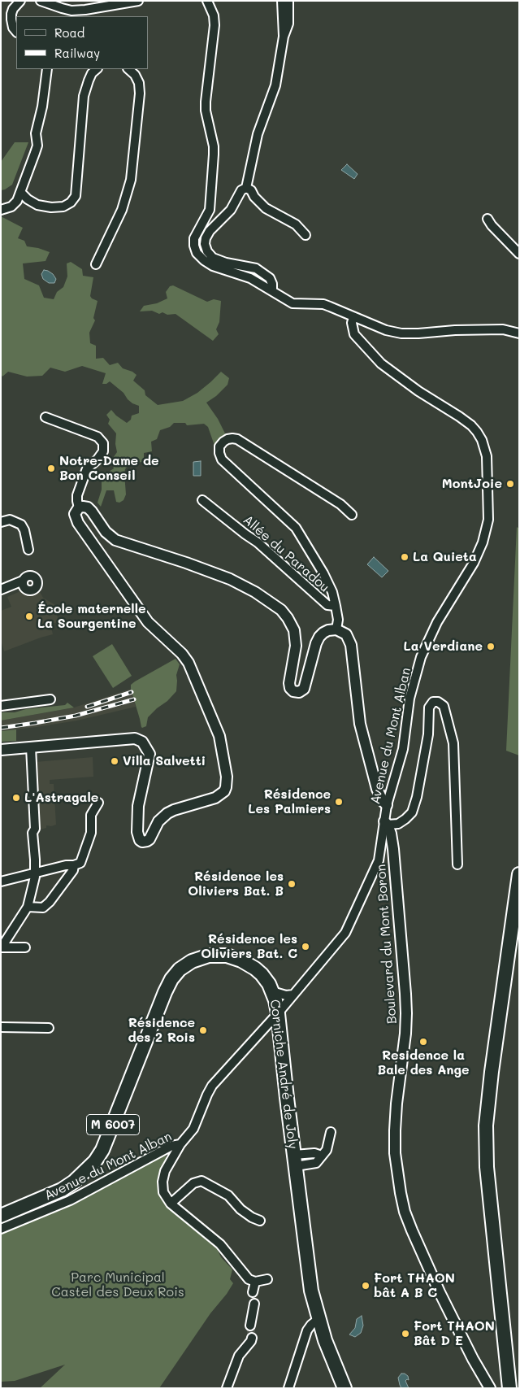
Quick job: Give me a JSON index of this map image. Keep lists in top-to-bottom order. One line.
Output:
{"streets":{"main road":["Corniche André de Joly","M 6007"],"street":["Allée du Paradou","Avenue du Mont Alban","Boulevard du Mont Boron"]},"crossings":[["Avenue du Mont Alban","Boulevard du Mont Boron"],["Avenue du Mont Alban","Corniche André de Joly"]],"parks":["Parc Municipal Castel des Deux Rois"],"places":["Notre-Dame de Bon Conseil","MontJoie","La Quieta","École maternelle La Sourgentine","La Verdiane","Villa Salvetti","L'Astragale","Résidence Les Palmiers","Résidence les Oliviers Bat. B","Résidence les Oliviers Bat. C","Résidence des 2 Rois","Residence la Bale des Ange","Fort THAON bât A B C","Fort THAON Bât D E"],"legend":["Road","Railway"]}
